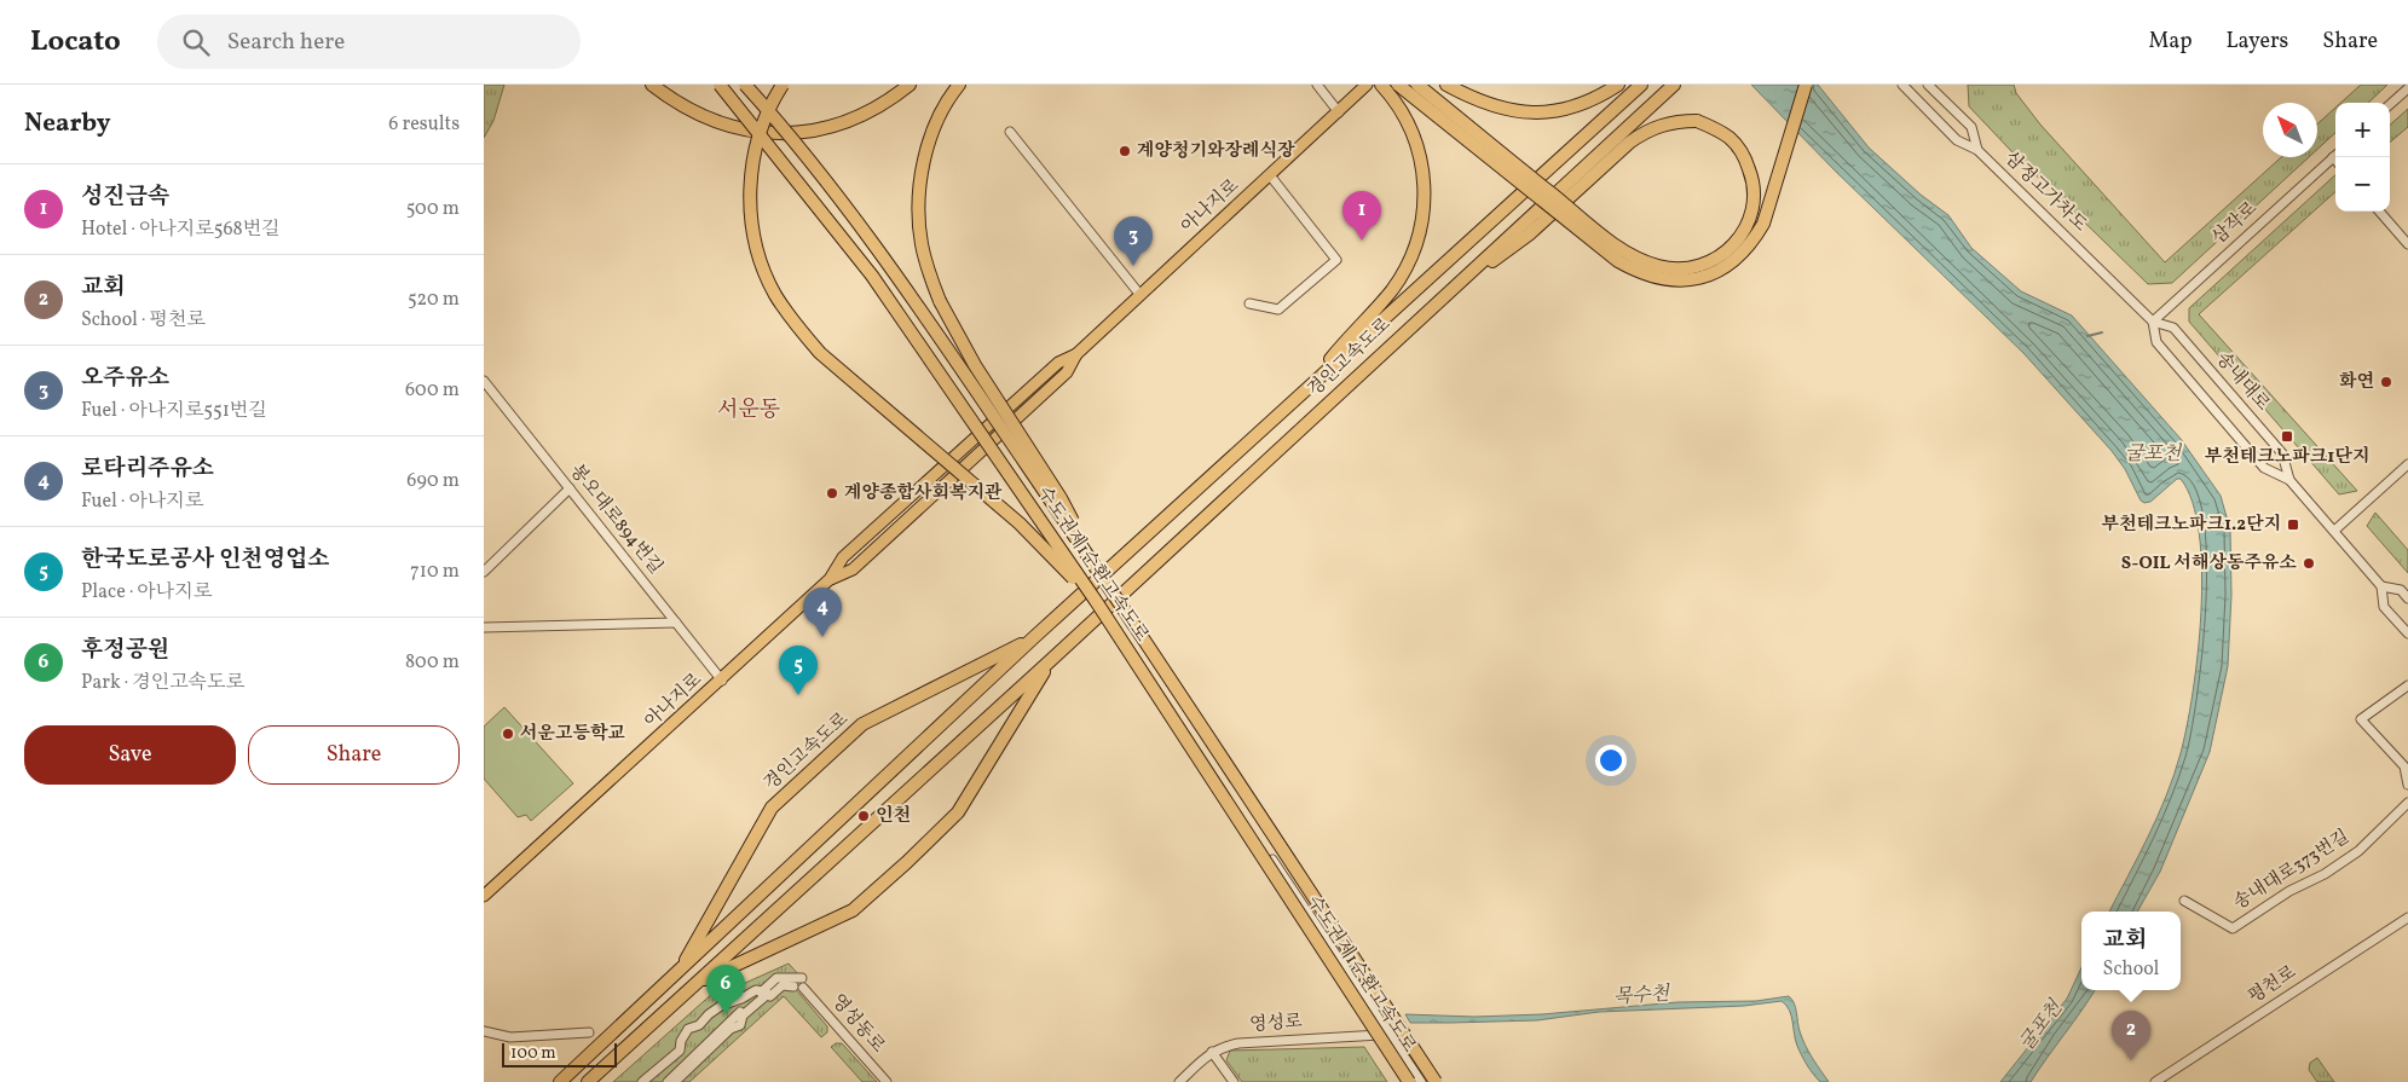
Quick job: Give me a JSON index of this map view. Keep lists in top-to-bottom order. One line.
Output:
{"streets":{"highway":["경인고속도로","수도권제1순환고속도로"],"main road":["아나지로"],"street":["삼정고가차도","삼작로","송내대로","봉오대로894번길","송내대로373번길","평천로","영성동로","영성로"]},"crossings":[["삼정고가차도","송내대로"],["아나지로","봉오대로894번길"],["삼작로","송내대로"]],"districts":["서운동"],"water":["굴포천","목수천"],"places":{"other":["계양청기와장례식장","화연","계양종합사회복지관","S-OIL 서해상동주유소","서운고등학교","인천"],"transit":["부천테크노파크1단지","부천테크노파크1.2단지"]},"scale_bar":"100 m","north":"top left","page":{"header":"Locato","search":"Search here","nav":["Map","Layers","Share"],"heading":["Nearby","6 results"],"map_buttons":["+","−"],"list":[{"mark":"1","name":"성진금속","note":"Hotel · 아나지로568번길","value":"500 m"},{"mark":"2","name":"교회","note":"School · 평천로","value":"520 m"},{"mark":"3","name":"오주유소","note":"Fuel · 아나지로551번길","value":"600 m"},{"mark":"4","name":"로타리주유소","note":"Fuel · 아나지로","value":"690 m"},{"mark":"5","name":"한국도로공사 인천영업소","note":"Place · 아나지로","value":"710 m"},{"mark":"6","name":"후정공원","note":"Park · 경인고속도로","value":"800 m"}],"pins":["1","3","4","5","6","2"],"buttons":["Save","Share"],"popup":["교회","School"],"scale":"100 m"}}
